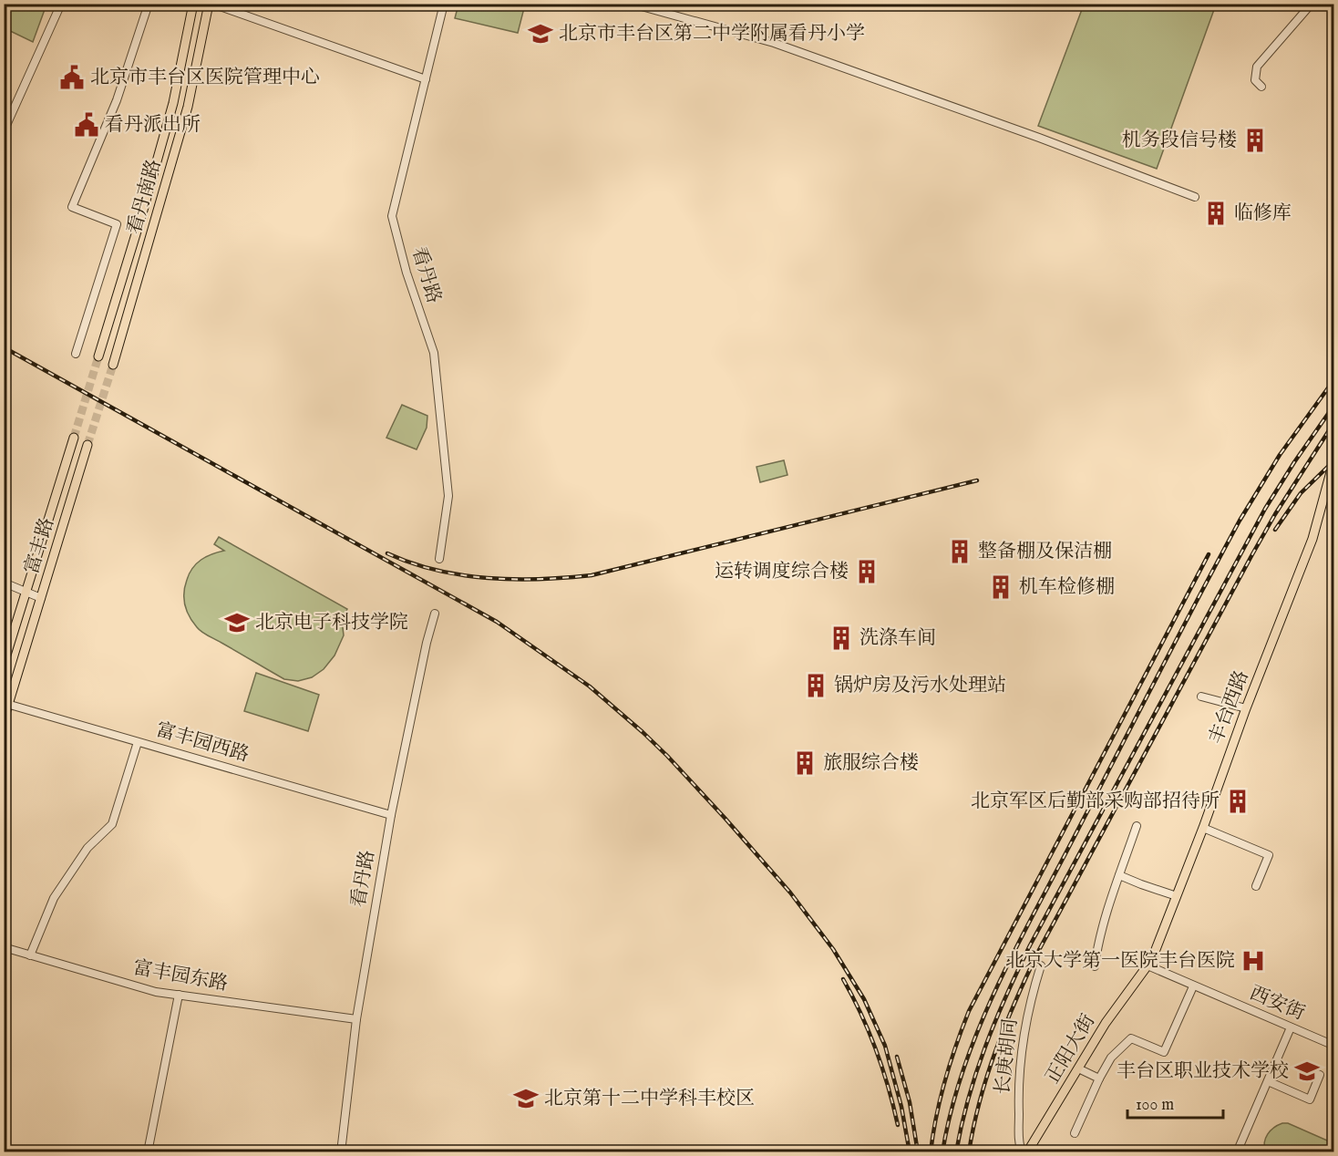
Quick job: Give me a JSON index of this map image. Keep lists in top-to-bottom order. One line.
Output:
{"streets":{"main road":["看丹南路","富丰路","丰台西路","正阳大街"],"street":["看丹路","富丰园西路","富丰园东路","西安街","长庚胡同"]},"crossings":[["看丹路","富丰园西路"],["看丹路","富丰园东路"],["富丰路","富丰园西路"],["丰台西路","西安街"],["丰台西路","正阳大街"],["西安街","正阳大街"]],"places":{"school or university":["北京市丰台区第二中学附属看丹小学","北京电子科技学院","丰台区职业技术学校","北京第十二中学科丰校区"],"public building":["北京市丰台区医院管理中心","看丹派出所"],"building":["机务段信号楼","临修库","整备棚及保洁棚","运转调度综合楼","机车检修棚","洗涤车间","锅炉房及污水处理站","旅服综合楼","北京军区后勤部采购部招待所"],"hospital":["北京大学第一医院丰台医院"]},"scale_bar":"100 m"}
